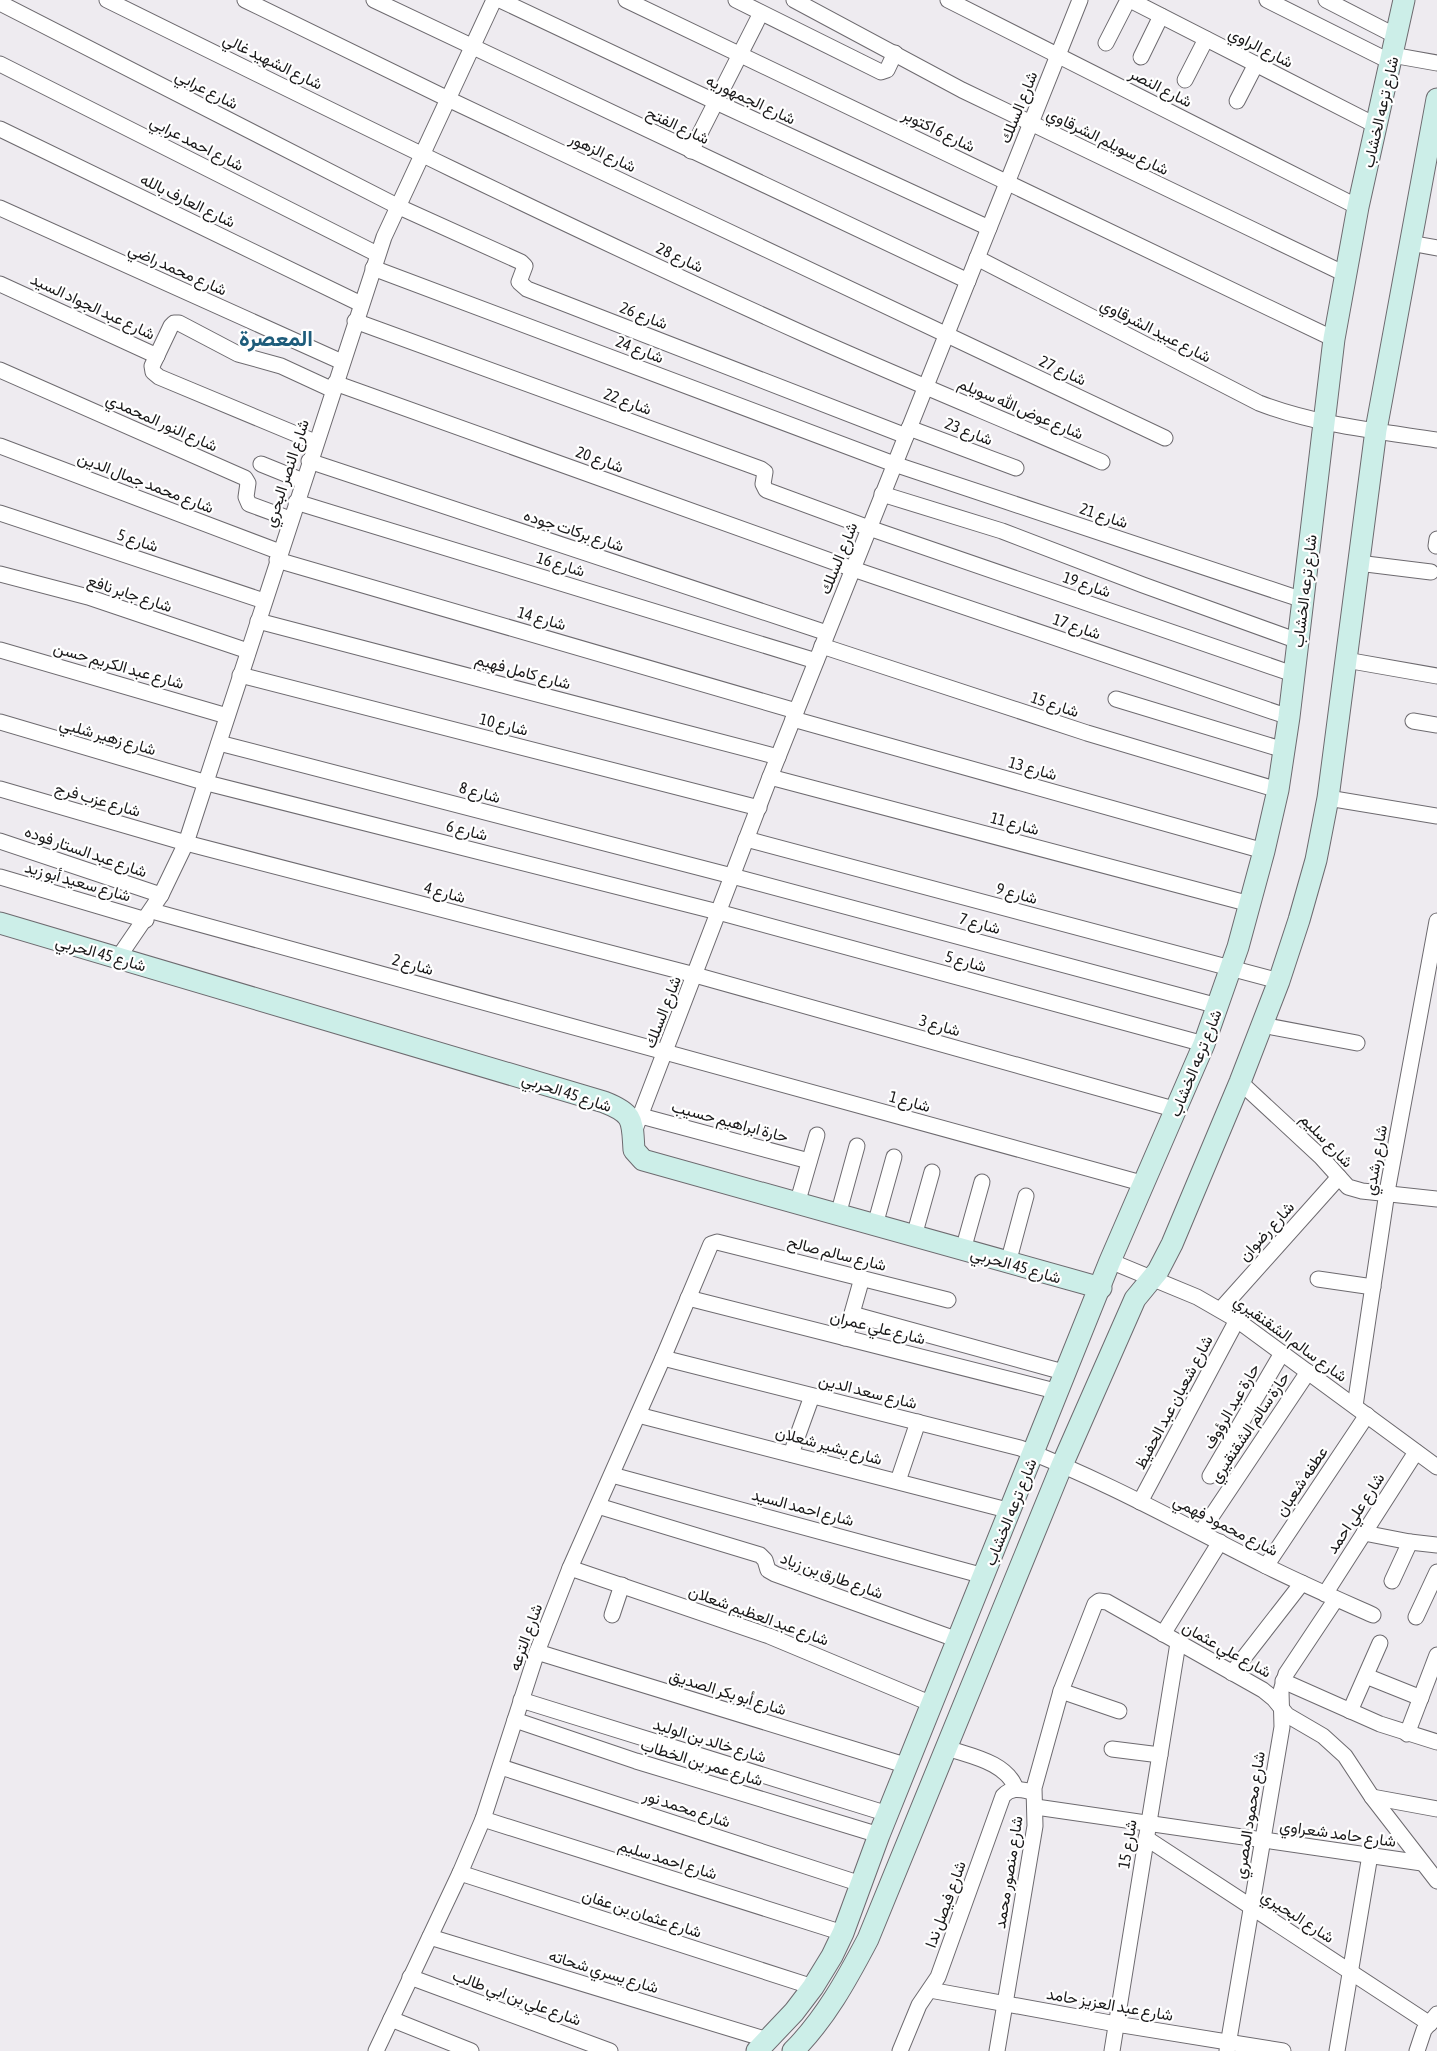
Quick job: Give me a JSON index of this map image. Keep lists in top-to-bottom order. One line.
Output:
{"streets":{"street":["شارع الراوي","شارع الشهيد غالي","شارع النصر","شارع عرابي","شارع الجمهوريه","شارع السلك","شارع ترعه الخشاب","شارع الفتح","شارع 6 اكتوبر","شارع سويلم الشرقاوي","شارع احمد عرابي","شارع الزهور","شارع العارف بالله","شارع 28","شارع محمد راضي","شارع عبد الجواد السيد","شارع 26","شارع عبيد الشرقاوي","شارع 24","شارع 27","شارع 22","شارع عوض الله سويلم","شارع النور المحمدي","شارع 23","شارع 20","شارع النصر البحري","شارع محمد جمال الدين","شارع 21","شارع بركات جوده","شارع 5","شارع 16","شارع 19","شارع جابر نافع","شارع 14","شارع 17","شارع عبد الكريم حسن","شارع كامل فهيم","شارع 15","شارع 10","شارع زهير شلبي","شارع 13","شارع 8","شارع عزب فرج","شارع 11","شارع 6","شارع عبد الستار فوده","شارع سعيد أبو زيد","شارع 4","شارع 9","شارع 7","شارع 45 الحربي","شارع 2","شارع 3","شارع 1","حارة ابراهيم حسيب","شارع سليم","شارع رشدي","شارع رضوان","شارع سالم صالح","شارع علي عمران","شارع سالم الشقنقيري","شارع سعد الدين","شارع شعبان عبد الحفيظ","حارة عبد الرؤوف","حارة سالم الشقنقيري","شارع بشير شعلان","عطفه شعبان","شارع احمد السيد","شارع علي احمد","شارع محمود فهمي","شارع طارق بن زياد","شارع عبد العظيم شعلان","شارع الترعه","شارع علي عثمان","شارع أبو بكر الصديق","شارع خالد بن الوليد","شارع عمر بن الخطاب","شارع محمد نور","شارع محمود المصري","شارع حامد شعراوي","شارع احمد سليم","شارع منصور محمد","شارع فيصل ندا","شارع عثمان بن عفان","شارع البحيري","شارع يسري شحاته","شارع علي بن ابي طالب","شارع عبد العزيز حامد"]},"crossings":[["شارع الراوي","شارع ترعه الخشاب"],["شارع الشهيد غالي","شارع 28"],["شارع الشهيد غالي","شارع النصر البحري"],["شارع النصر","شارع السلك"],["شارع النصر","شارع ترعه الخشاب"],["شارع عرابي","شارع 26"],["شارع عرابي","شارع النصر البحري"],["شارع الجمهوريه","شارع السلك"],["شارع السلك","شارع الفتح"],["شارع السلك","شارع 6 اكتوبر"],["شارع السلك","شارع سويلم الشرقاوي"],["شارع السلك","شارع الزهور"],["شارع السلك","شارع 28"],["شارع السلك","شارع 26"],["شارع السلك","شارع عبيد الشرقاوي"],["شارع السلك","شارع 24"],["شارع السلك","شارع 27"],["شارع السلك","شارع 22"],["شارع السلك","شارع عوض الله سويلم"],["شارع السلك","شارع 23"],["شارع السلك","شارع 20"],["شارع السلك","شارع 21"],["شارع السلك","شارع بركات جوده"],["شارع السلك","شارع 5"],["شارع السلك","شارع 16"],["شارع السلك","شارع 19"],["شارع السلك","شارع 14"],["شارع السلك","شارع 17"],["شارع السلك","شارع كامل فهيم"],["شارع السلك","شارع 15"],["شارع السلك","شارع 10"],["شارع السلك","شارع 13"],["شارع السلك","شارع 8"],["شارع السلك","شارع 11"],["شارع السلك","شارع 6"],["شارع السلك","شارع 4"],["شارع السلك","شارع 9"],["شارع السلك","شارع 7"],["شارع السلك","شارع 45 الحربي"],["شارع السلك","شارع 2"],["شارع السلك","شارع 3"],["شارع السلك","شارع 1"],["شارع السلك","حارة ابراهيم حسيب"],["شارع ترعه الخشاب","شارع 6 اكتوبر"],["شارع ترعه الخشاب","شارع سويلم الشرقاوي"],["شارع ترعه الخشاب","شارع عبيد الشرقاوي"],["شارع ترعه الخشاب","شارع 21"],["شارع ترعه الخشاب","شارع 5"],["شارع ترعه الخشاب","شارع 19"],["شارع ترعه الخشاب","شارع 17"],["شارع ترعه الخشاب","شارع 15"],["شارع ترعه الخشاب","شارع 13"],["شارع ترعه الخشاب","شارع 11"],["شارع ترعه الخشاب","شارع 9"],["شارع ترعه الخشاب","شارع 7"],["شارع ترعه الخشاب","شارع 45 الحربي"],["شارع ترعه الخشاب","شارع 3"],["شارع ترعه الخشاب","شارع 1"],["شارع ترعه الخشاب","شارع سليم"],["شارع ترعه الخشاب","شارع علي عمران"],["شارع ترعه الخشاب","شارع سالم الشقنقيري"],["شارع ترعه الخشاب","شارع سعد الدين"],["شارع ترعه الخشاب","شارع بشير شعلان"],["شارع ترعه الخشاب","شارع احمد السيد"],["شارع ترعه الخشاب","شارع محمود فهمي"],["شارع ترعه الخشاب","شارع طارق بن زياد"],["شارع ترعه الخشاب","شارع عبد العظيم شعلان"],["شارع ترعه الخشاب","شارع أبو بكر الصديق"],["شارع ترعه الخشاب","شارع خالد بن الوليد"],["شارع ترعه الخشاب","شارع عمر بن الخطاب"],["شارع ترعه الخشاب","شارع محمد نور"],["شارع ترعه الخشاب","شارع احمد سليم"],["شارع ترعه الخشاب","شارع عثمان بن عفان"],["شارع ترعه الخشاب","شارع يسري شحاته"],["شارع الفتح","شارع النصر البحري"],["شارع احمد عرابي","شارع 24"],["شارع احمد عرابي","شارع النصر البحري"],["شارع الزهور","شارع 27"],["شارع الزهور","شارع النصر البحري"],["شارع العارف بالله","شارع النصر البحري"],["شارع 28","شارع عوض الله سويلم"],["شارع 28","شارع النصر البحري"],["شارع محمد راضي","شارع النصر البحري"],["شارع عبد الجواد السيد","شارع 20"],["شارع عبد الجواد السيد","شارع النصر البحري"],["شارع 26","شارع 23"],["شارع 26","شارع النصر البحري"],["شارع 24","شارع النصر البحري"],["شارع 24","شارع 21"],["شارع 22","شارع النصر البحري"],["شارع 22","شارع 19"],["شارع النور المحمدي","شارع النصر البحري"],["شارع 20","شارع النصر البحري"],["شارع 20","شارع 17"],["شارع النصر البحري","شارع محمد جمال الدين"],["شارع النصر البحري","شارع بركات جوده"],["شارع النصر البحري","شارع 5"],["شارع النصر البحري","شارع 16"],["شارع النصر البحري","شارع جابر نافع"],["شارع النصر البحري","شارع 14"],["شارع النصر البحري","شارع عبد الكريم حسن"],["شارع النصر البحري","شارع كامل فهيم"],["شارع النصر البحري","شارع 10"],["شارع النصر البحري","شارع زهير شلبي"],["شارع النصر البحري","شارع 8"],["شارع النصر البحري","شارع عزب فرج"],["شارع النصر البحري","شارع 6"],["شارع النصر البحري","شارع عبد الستار فوده"],["شارع النصر البحري","شارع سعيد أبو زيد"],["شارع النصر البحري","شارع 4"],["شارع النصر البحري","شارع 45 الحربي"],["شارع النصر البحري","شارع 2"],["شارع محمد جمال الدين","شارع 14"],["شارع بركات جوده","شارع 15"],["شارع 5","شارع 6"],["شارع 14","شارع 13"],["شارع 15","شارع علي عثمان"],["شارع 15","شارع حامد شعراوي"],["شارع 15","شارع البحيري"],["شارع 15","شارع عبد العزيز حامد"],["شارع زهير شلبي","شارع 6"],["شارع 8","شارع 7"],["شارع عزب فرج","شارع 4"],["شارع سعيد أبو زيد","شارع 2"],["شارع 4","شارع 3"],["شارع 45 الحربي","حارة ابراهيم حسيب"],["شارع 2","شارع 1"],["شارع سليم","شارع رشدي"],["شارع سليم","شارع رضوان"],["شارع رشدي","شارع سالم الشقنقيري"],["شارع رشدي","عطفه شعبان"],["شارع رضوان","شارع سالم الشقنقيري"],["شارع سالم صالح","شارع الترعه"],["شارع علي عمران","شارع الترعه"],["شارع سالم الشقنقيري","شارع شعبان عبد الحفيظ"],["شارع سالم الشقنقيري","حارة عبد الرؤوف"],["شارع سالم الشقنقيري","حارة سالم الشقنقيري"],["شارع سالم الشقنقيري","عطفه شعبان"],["شارع سالم الشقنقيري","شارع علي احمد"],["شارع سعد الدين","شارع محمود فهمي"],["شارع سعد الدين","شارع الترعه"],["شارع شعبان عبد الحفيظ","شارع محمود فهمي"],["حارة سالم الشقنقيري","شارع محمود فهمي"],["شارع بشير شعلان","شارع الترعه"],["عطفه شعبان","شارع محمود فهمي"],["شارع احمد السيد","شارع الترعه"],["شارع علي احمد","شارع محمود فهمي"],["شارع علي احمد","شارع محمود المصري"],["شارع محمود فهمي","شارع محمود المصري"],["شارع طارق بن زياد","شارع الترعه"],["شارع عبد العظيم شعلان","شارع الترعه"],["شارع الترعه","شارع أبو بكر الصديق"],["شارع الترعه","شارع خالد بن الوليد"],["شارع الترعه","شارع عمر بن الخطاب"],["شارع الترعه","شارع محمد نور"],["شارع الترعه","شارع احمد سليم"],["شارع الترعه","شارع عثمان بن عفان"],["شارع الترعه","شارع يسري شحاته"],["شارع الترعه","شارع علي بن ابي طالب"],["شارع علي عثمان","شارع محمود المصري"],["شارع علي عثمان","شارع حامد شعراوي"],["شارع علي عثمان","شارع منصور محمد"],["شارع محمود المصري","شارع حامد شعراوي"],["شارع محمود المصري","شارع البحيري"],["شارع محمود المصري","شارع عبد العزيز حامد"],["شارع حامد شعراوي","شارع منصور محمد"],["شارع حامد شعراوي","شارع البحيري"],["شارع منصور محمد","شارع عبد العزيز حامد"],["شارع فيصل ندا","شارع عبد العزيز حامد"]],"districts":["المعصرة"]}
